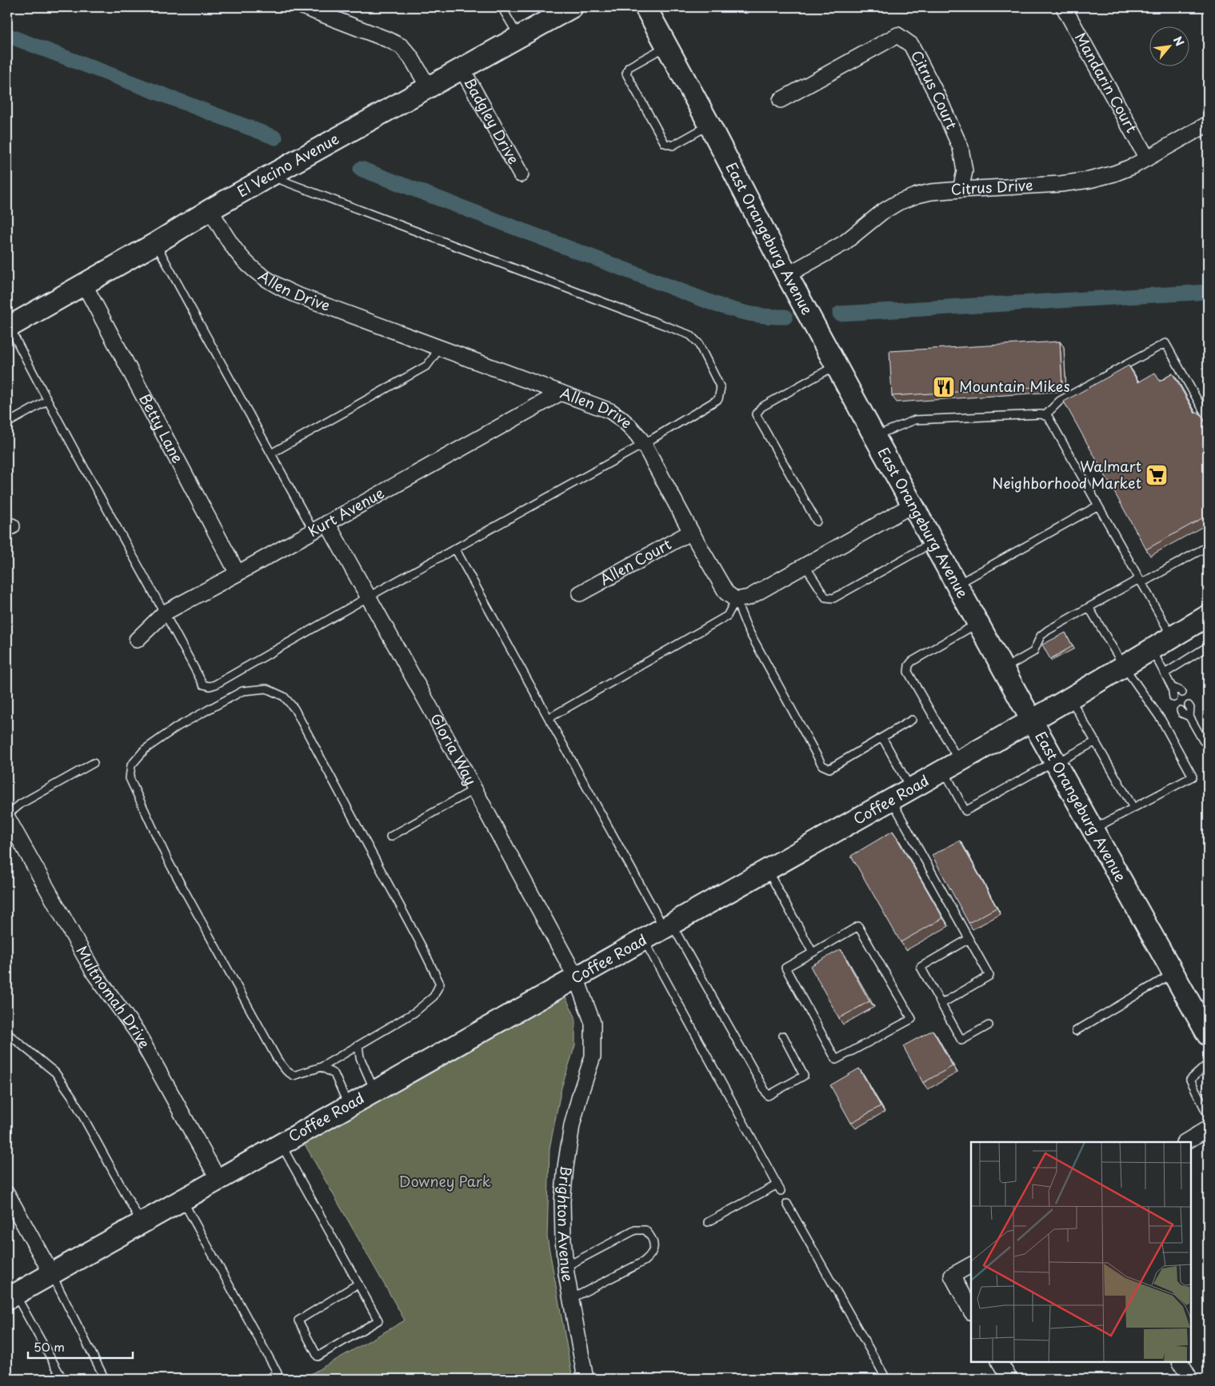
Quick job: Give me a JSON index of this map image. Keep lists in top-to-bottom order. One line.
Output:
{"streets":{"street":["Mandarin Court","Citrus Court","Badgley Drive","El Vecino Avenue","Citrus Drive","East Orangeburg Avenue","Allen Drive","Betty Lane","Kurt Avenue","Allen Court","Gloria Way","Coffee Road","Multnomah Drive","Brighton Avenue"]},"crossings":[["Mandarin Court","Citrus Drive"],["Citrus Court","Citrus Drive"],["Badgley Drive","El Vecino Avenue"],["El Vecino Avenue","Allen Drive"],["El Vecino Avenue","Betty Lane"],["Citrus Drive","East Orangeburg Avenue"],["East Orangeburg Avenue","Coffee Road"],["Allen Drive","Kurt Avenue"],["Allen Drive","Allen Court"],["Betty Lane","Kurt Avenue"],["Kurt Avenue","Gloria Way"],["Gloria Way","Coffee Road"],["Gloria Way","Brighton Avenue"],["Coffee Road","Multnomah Drive"],["Coffee Road","Brighton Avenue"]],"parks":["Downey Park"],"places":{"restaurant":["Mountain Mikes"],"supermarket":["Walmart Neighborhood Market"]},"scale_bar":"50 m","north":"top right"}
